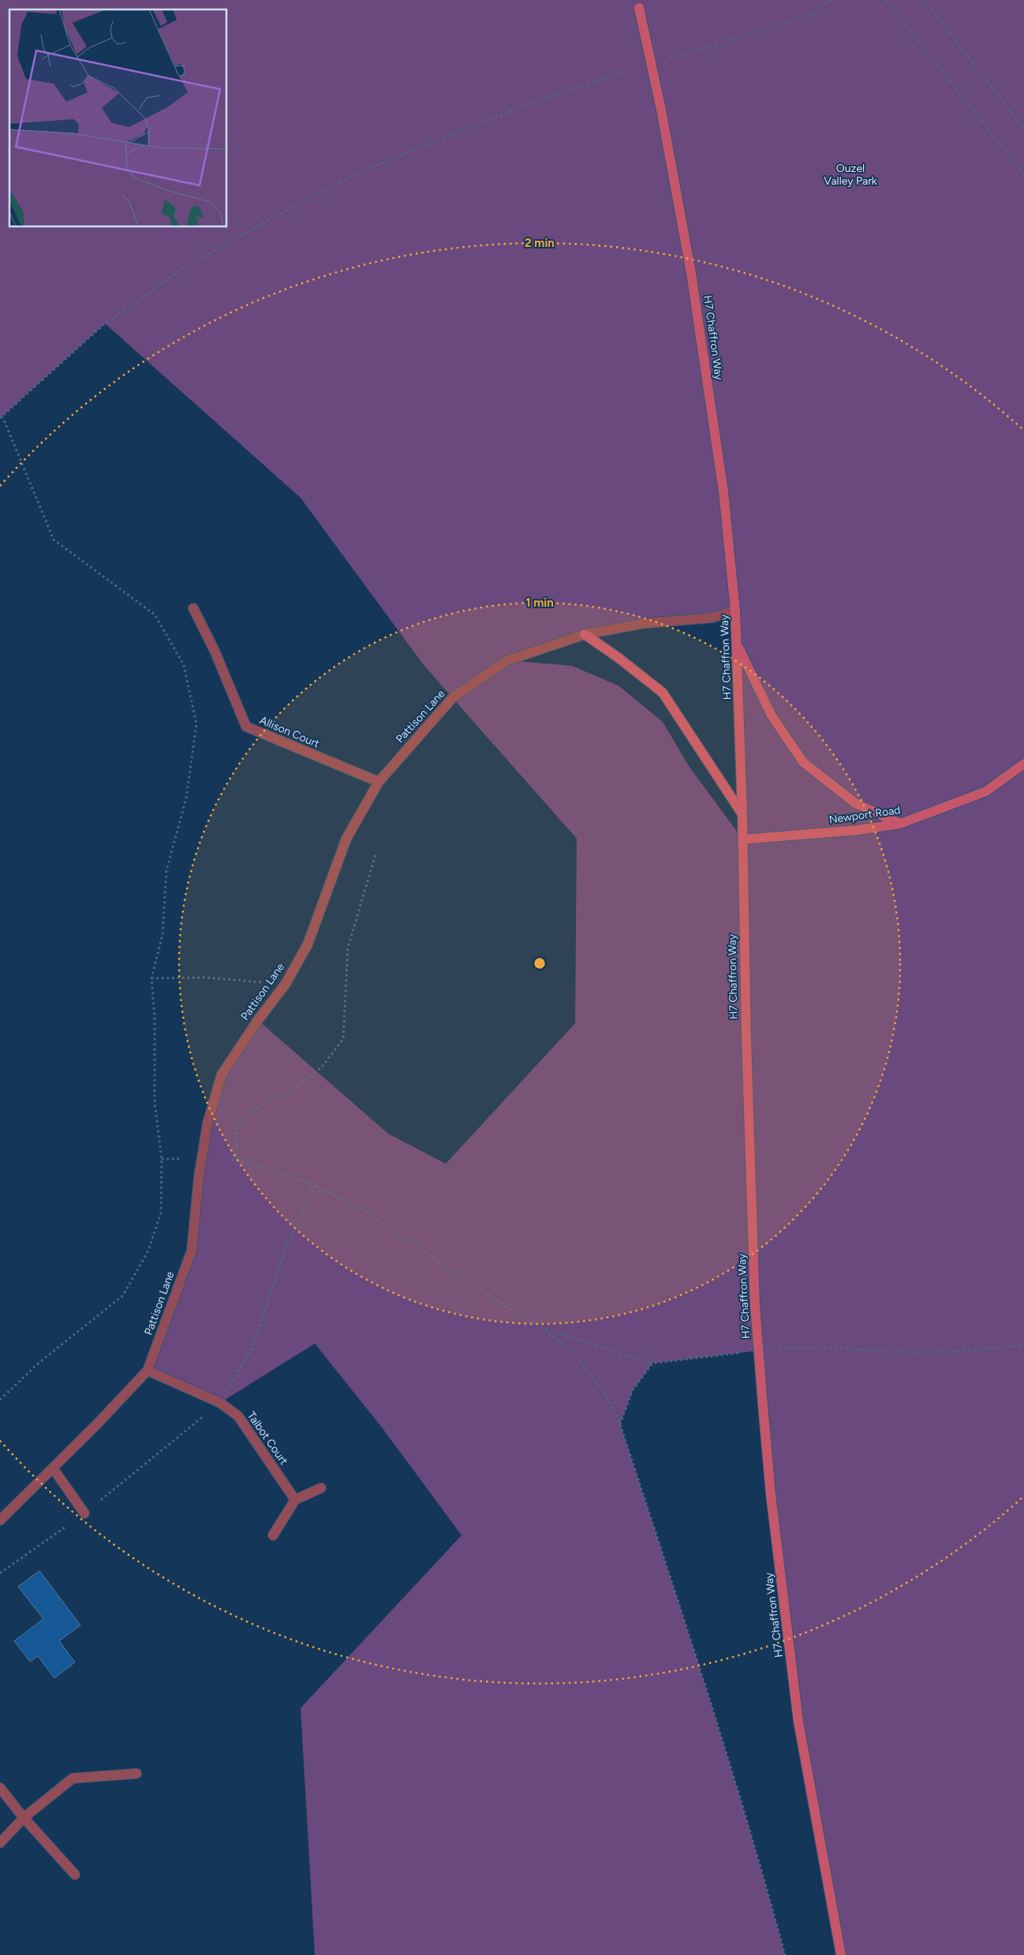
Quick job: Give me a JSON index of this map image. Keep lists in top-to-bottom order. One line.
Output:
{"streets":{"street":["H7 Chaffron Way","Pattison Lane","Allison Court","Newport Road","Talbot Court"]},"crossings":[["H7 Chaffron Way","Pattison Lane"],["H7 Chaffron Way","Newport Road"],["Pattison Lane","Allison Court"],["Pattison Lane","Talbot Court"]],"parks":["Ouzel Valley Park"],"rings":["2 min","1 min"]}
